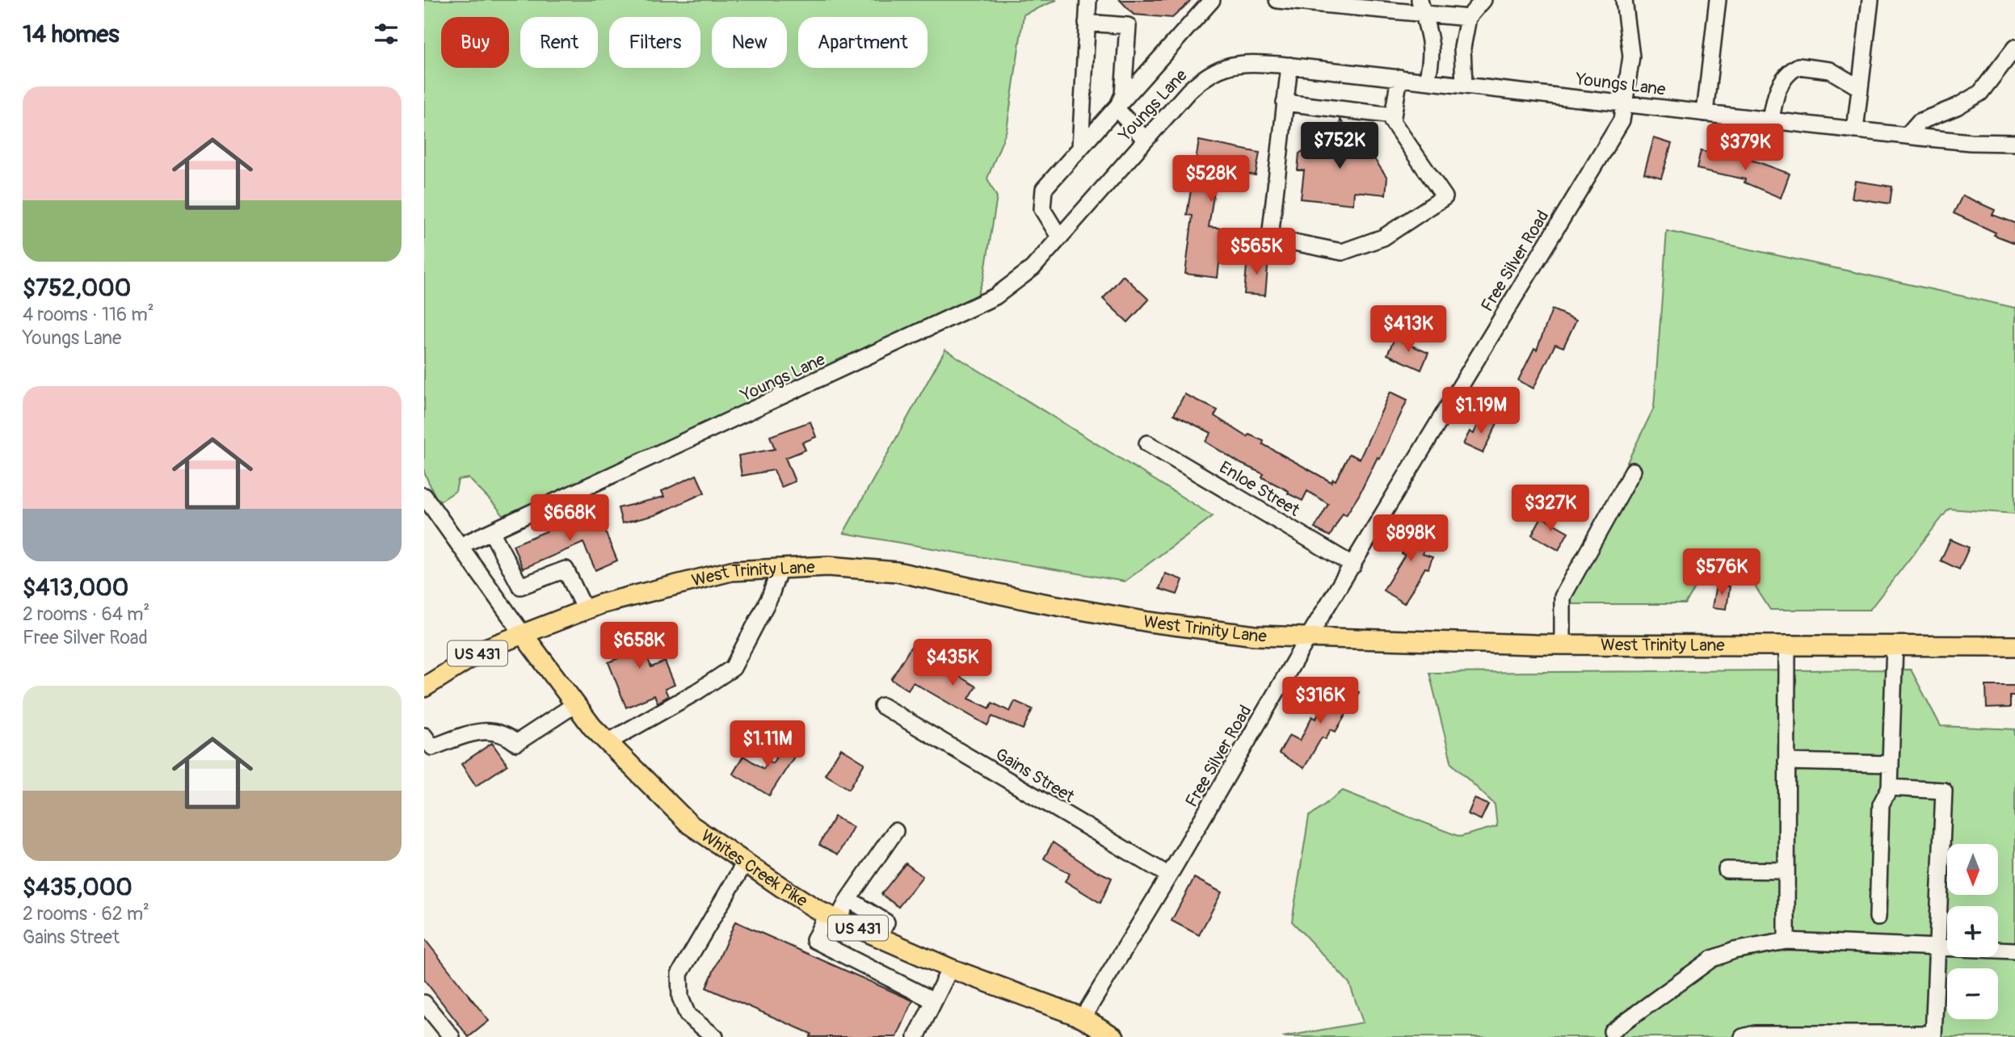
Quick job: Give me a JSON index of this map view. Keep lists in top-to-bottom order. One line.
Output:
{"streets":{"main road":["West Trinity Lane","US 431","Whites Creek Pike"],"street":["Youngs Lane","Free Silver Road","Enloe Street","Gains Street"]},"crossings":[["Youngs Lane","Free Silver Road"],["Free Silver Road","Enloe Street"],["Free Silver Road","West Trinity Lane"],["Free Silver Road","Gains Street"],["Free Silver Road","Whites Creek Pike"],["West Trinity Lane","Whites Creek Pike"]],"north":"bottom","page":{"heading":"14 homes","chip":["Buy","Rent","Filters","New","Apartment"],"list":[{"name":"$752,000","note":"4 rooms · 116 m² · Youngs Lane"},{"name":"$413,000","note":"2 rooms · 64 m² · Free Silver Road"},{"name":"$435,000","note":"2 rooms · 62 m² · Gains Street"}],"price":["$752K","$379K","$528K","$565K","$413K","$1.19M","$327K","$668K","$898K","$576K","$658K","$435K","$316K","$1.11M"],"map_buttons":["+","−"]}}
